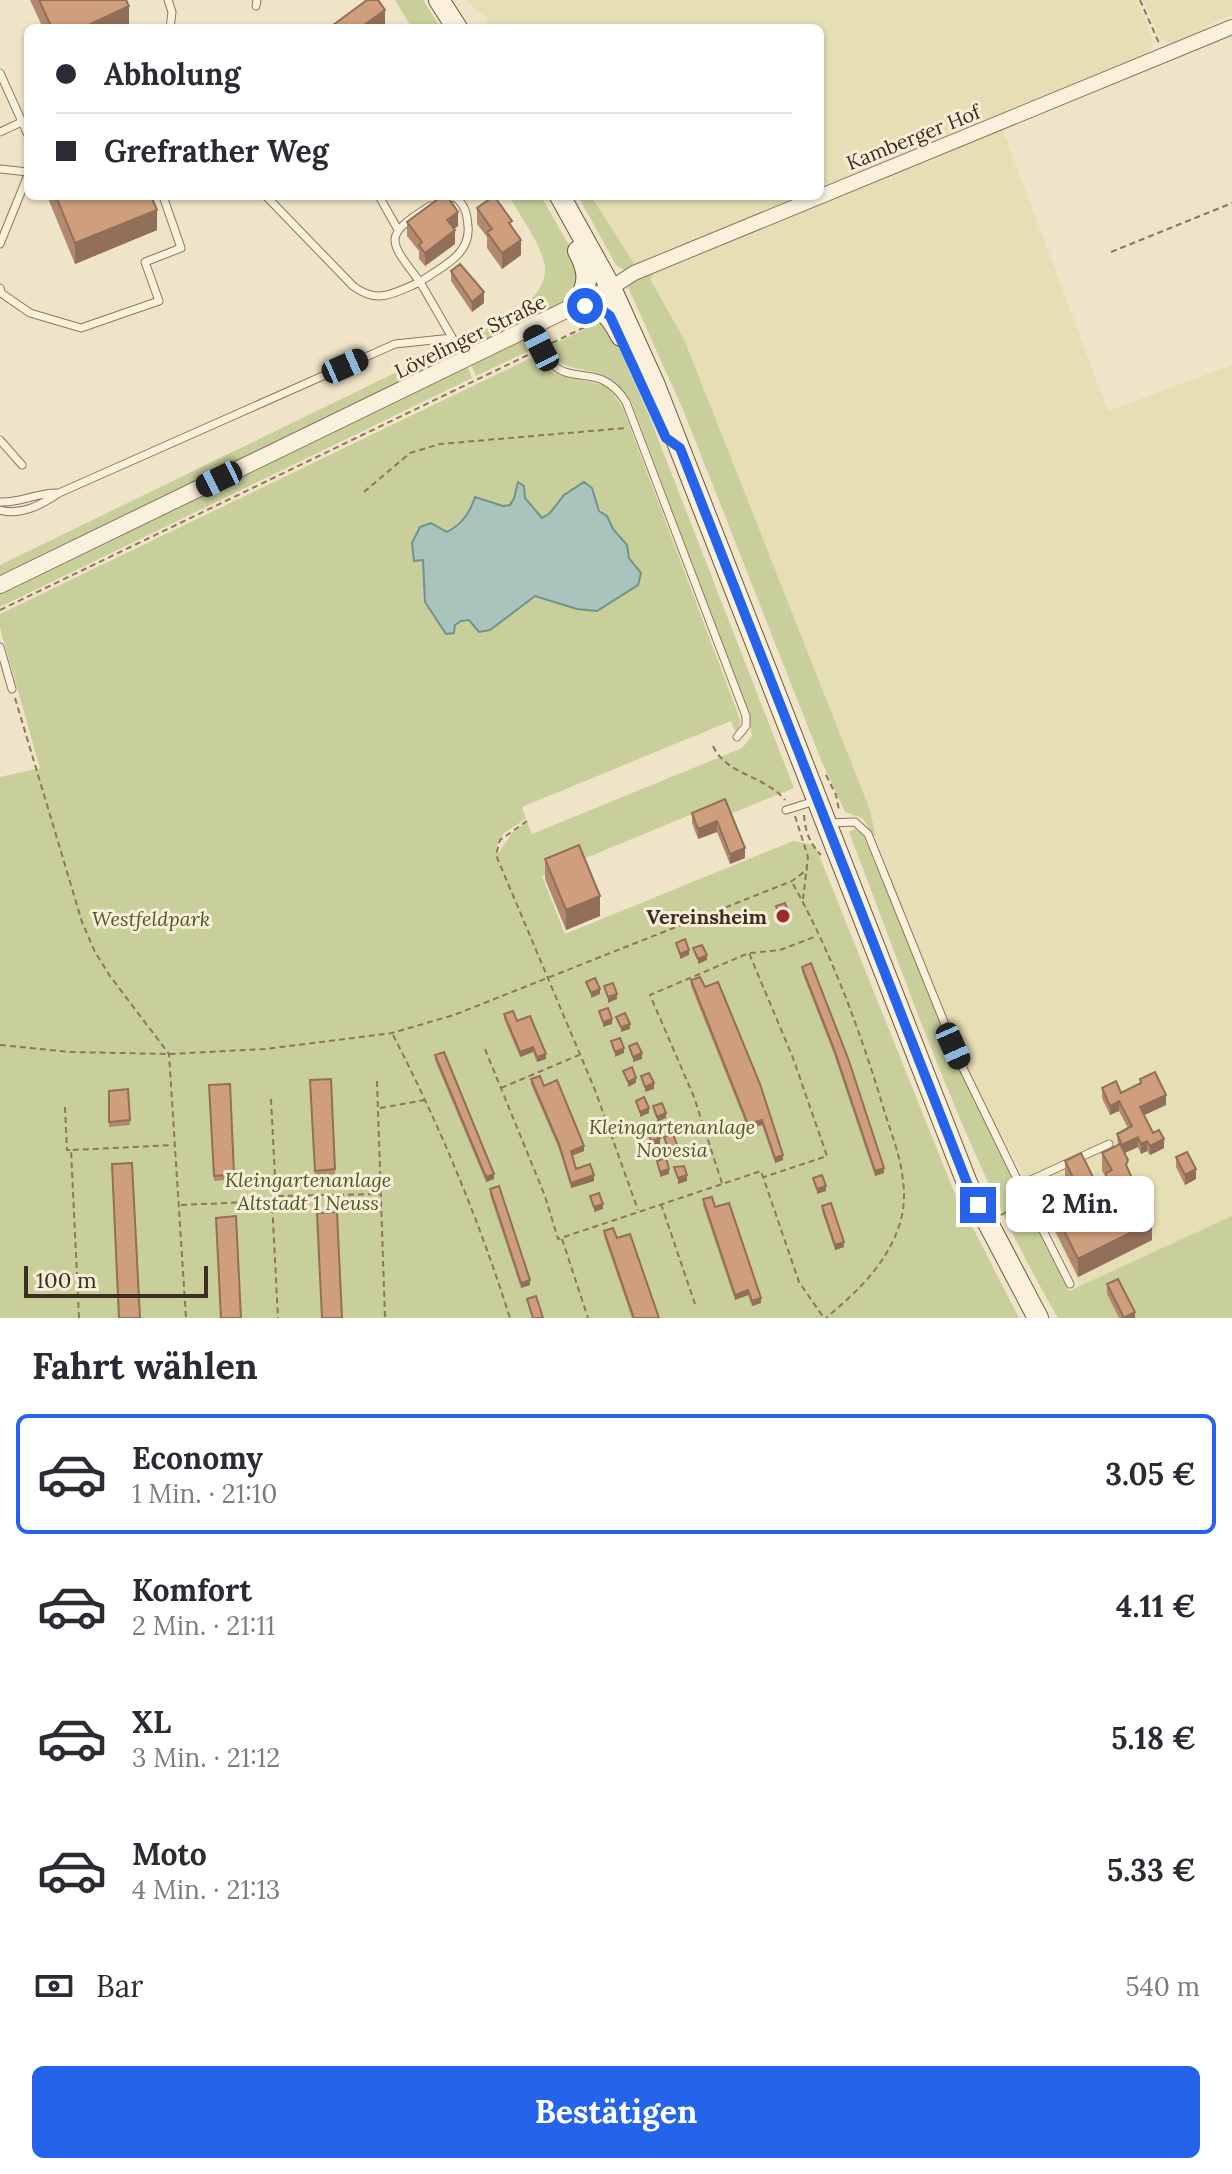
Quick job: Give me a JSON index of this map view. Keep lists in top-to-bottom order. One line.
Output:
{"streets":{"street":["Kamberger Hof","Lövelinger Straße"]},"crossings":[["Kamberger Hof","Lövelinger Straße"]],"parks":["Westfeldpark","Kleingartenanlage Novesia","Kleingartenanlage Altstadt 1 Neuss"],"places":["Vereinsheim"],"scale_bar":"100 m","page":{"banner":["Abholung","Grefrather Weg"],"bubble":"2 Min.","scale":"100 m","heading":"Fahrt wählen","list":[{"name":"Economy","note":"1 Min. · 21:10","value":"3.05 €"},{"name":"Komfort","note":"2 Min. · 21:11","value":"4.11 €"},{"name":"XL","note":"3 Min. · 21:12","value":"5.18 €"},{"name":"Moto","note":"4 Min. · 21:13","value":"5.33 €"}],"pay":["Bar","540 m"],"buttons":"Bestätigen"}}
